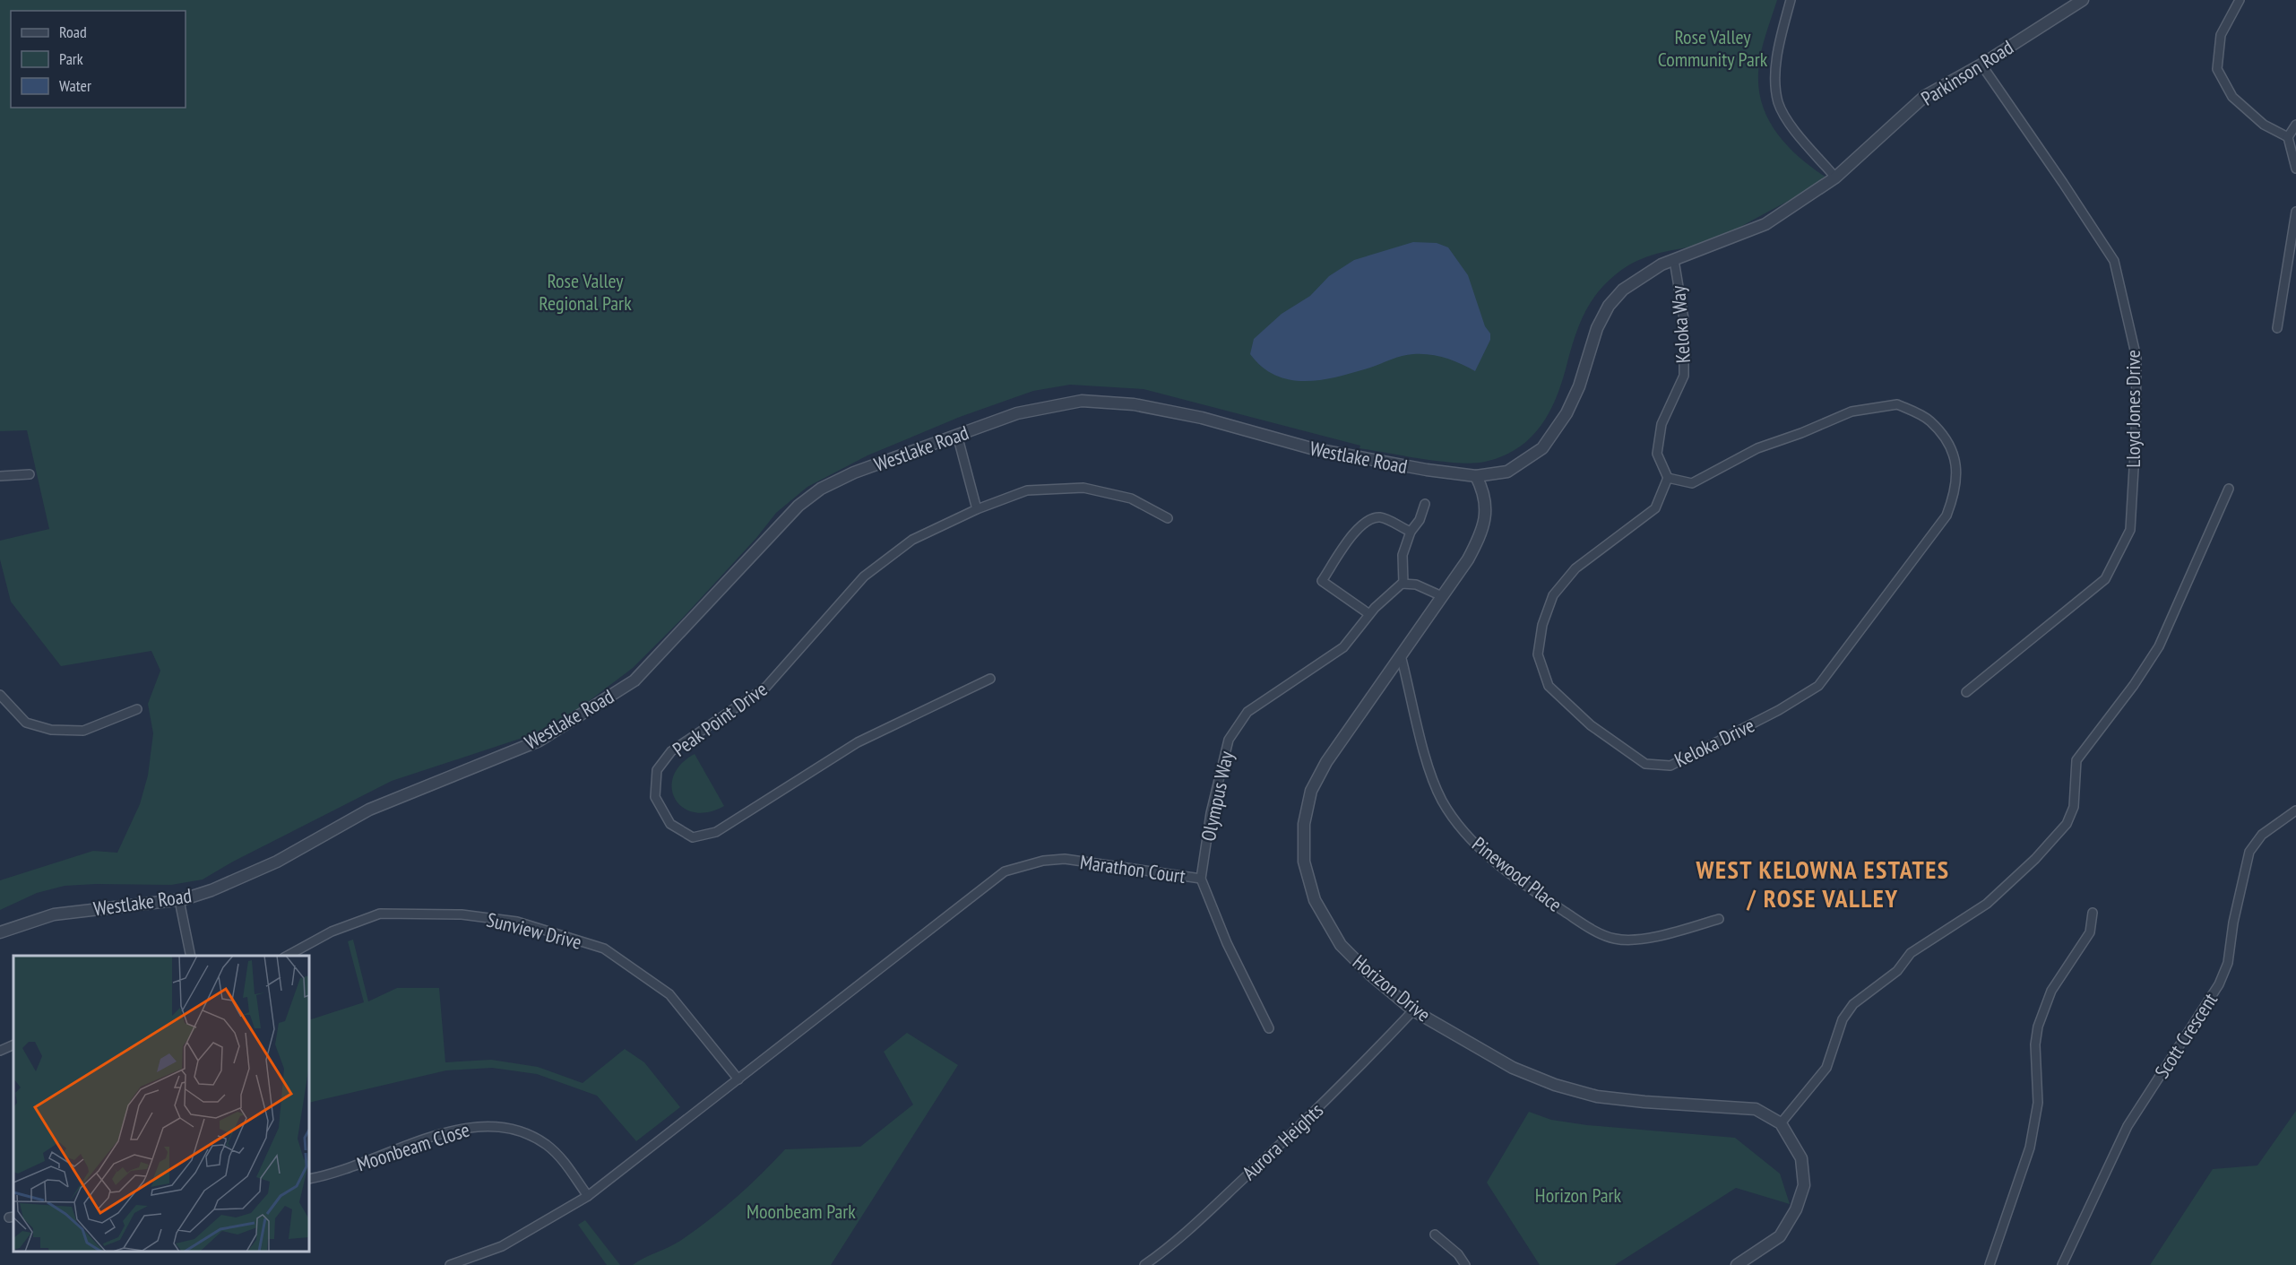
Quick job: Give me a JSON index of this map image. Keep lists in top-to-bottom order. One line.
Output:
{"streets":{"street":["Parkinson Road","Keloka Way","Lloyd Jones Drive","Westlake Road","Peak Point Drive","Keloka Drive","Olympus Way","Marathon Court","Pinewood Place","Sunview Drive","Horizon Drive","Scott Crescent","Aurora Heights","Moonbeam Close"]},"crossings":[["Parkinson Road","Lloyd Jones Drive"],["Parkinson Road","Westlake Road"],["Keloka Way","Westlake Road"],["Keloka Way","Keloka Drive"],["Westlake Road","Horizon Drive"],["Olympus Way","Marathon Court"],["Marathon Court","Sunview Drive"],["Pinewood Place","Horizon Drive"],["Horizon Drive","Aurora Heights"]],"districts":["WEST KELOWNA ESTATES / ROSE VALLEY"],"parks":["Rose Valley Community Park","Rose Valley Regional Park","Horizon Park","Moonbeam Park"],"legend":["Road","Park","Water"]}
